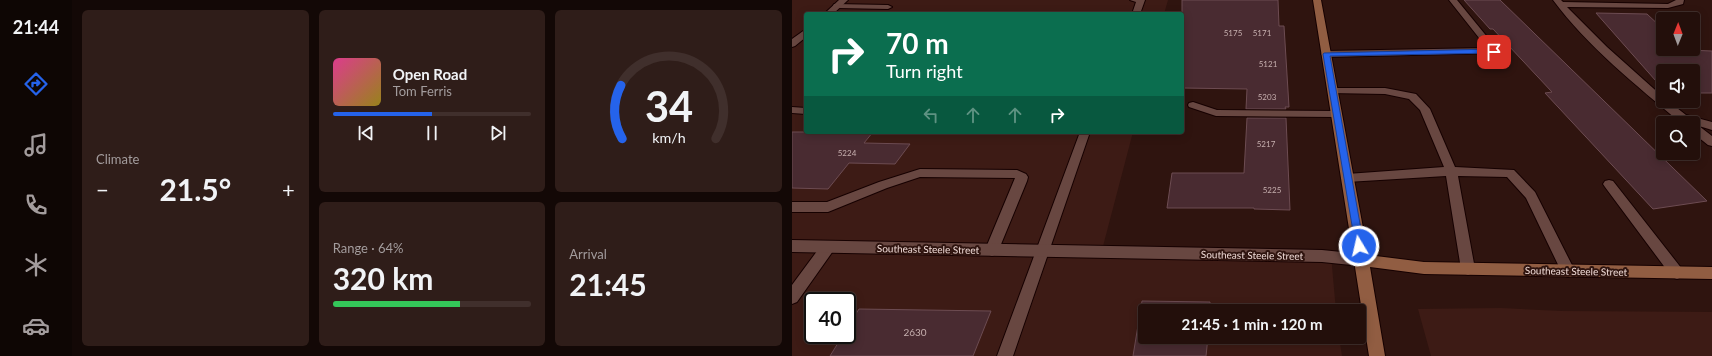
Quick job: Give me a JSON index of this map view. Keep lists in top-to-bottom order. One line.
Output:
{"streets":{"street":["Southeast Steele Street"]},"house_numbers":["5175","5171","5121","5203","5217","5224","5225","2630"],"north":"top","page":{"tabs":"21:44","tile":["Climate",["Range · 64%","320 km"],["Arrival","21:45"]],"turn":["70 m","Turn right"],"song":["Open Road","Tom Ferris"],"heat":["−","21.5°","+"],"limit":"40","trip":"21:45 · 1 min · 120 m","gauge":["34","km/h"]}}
